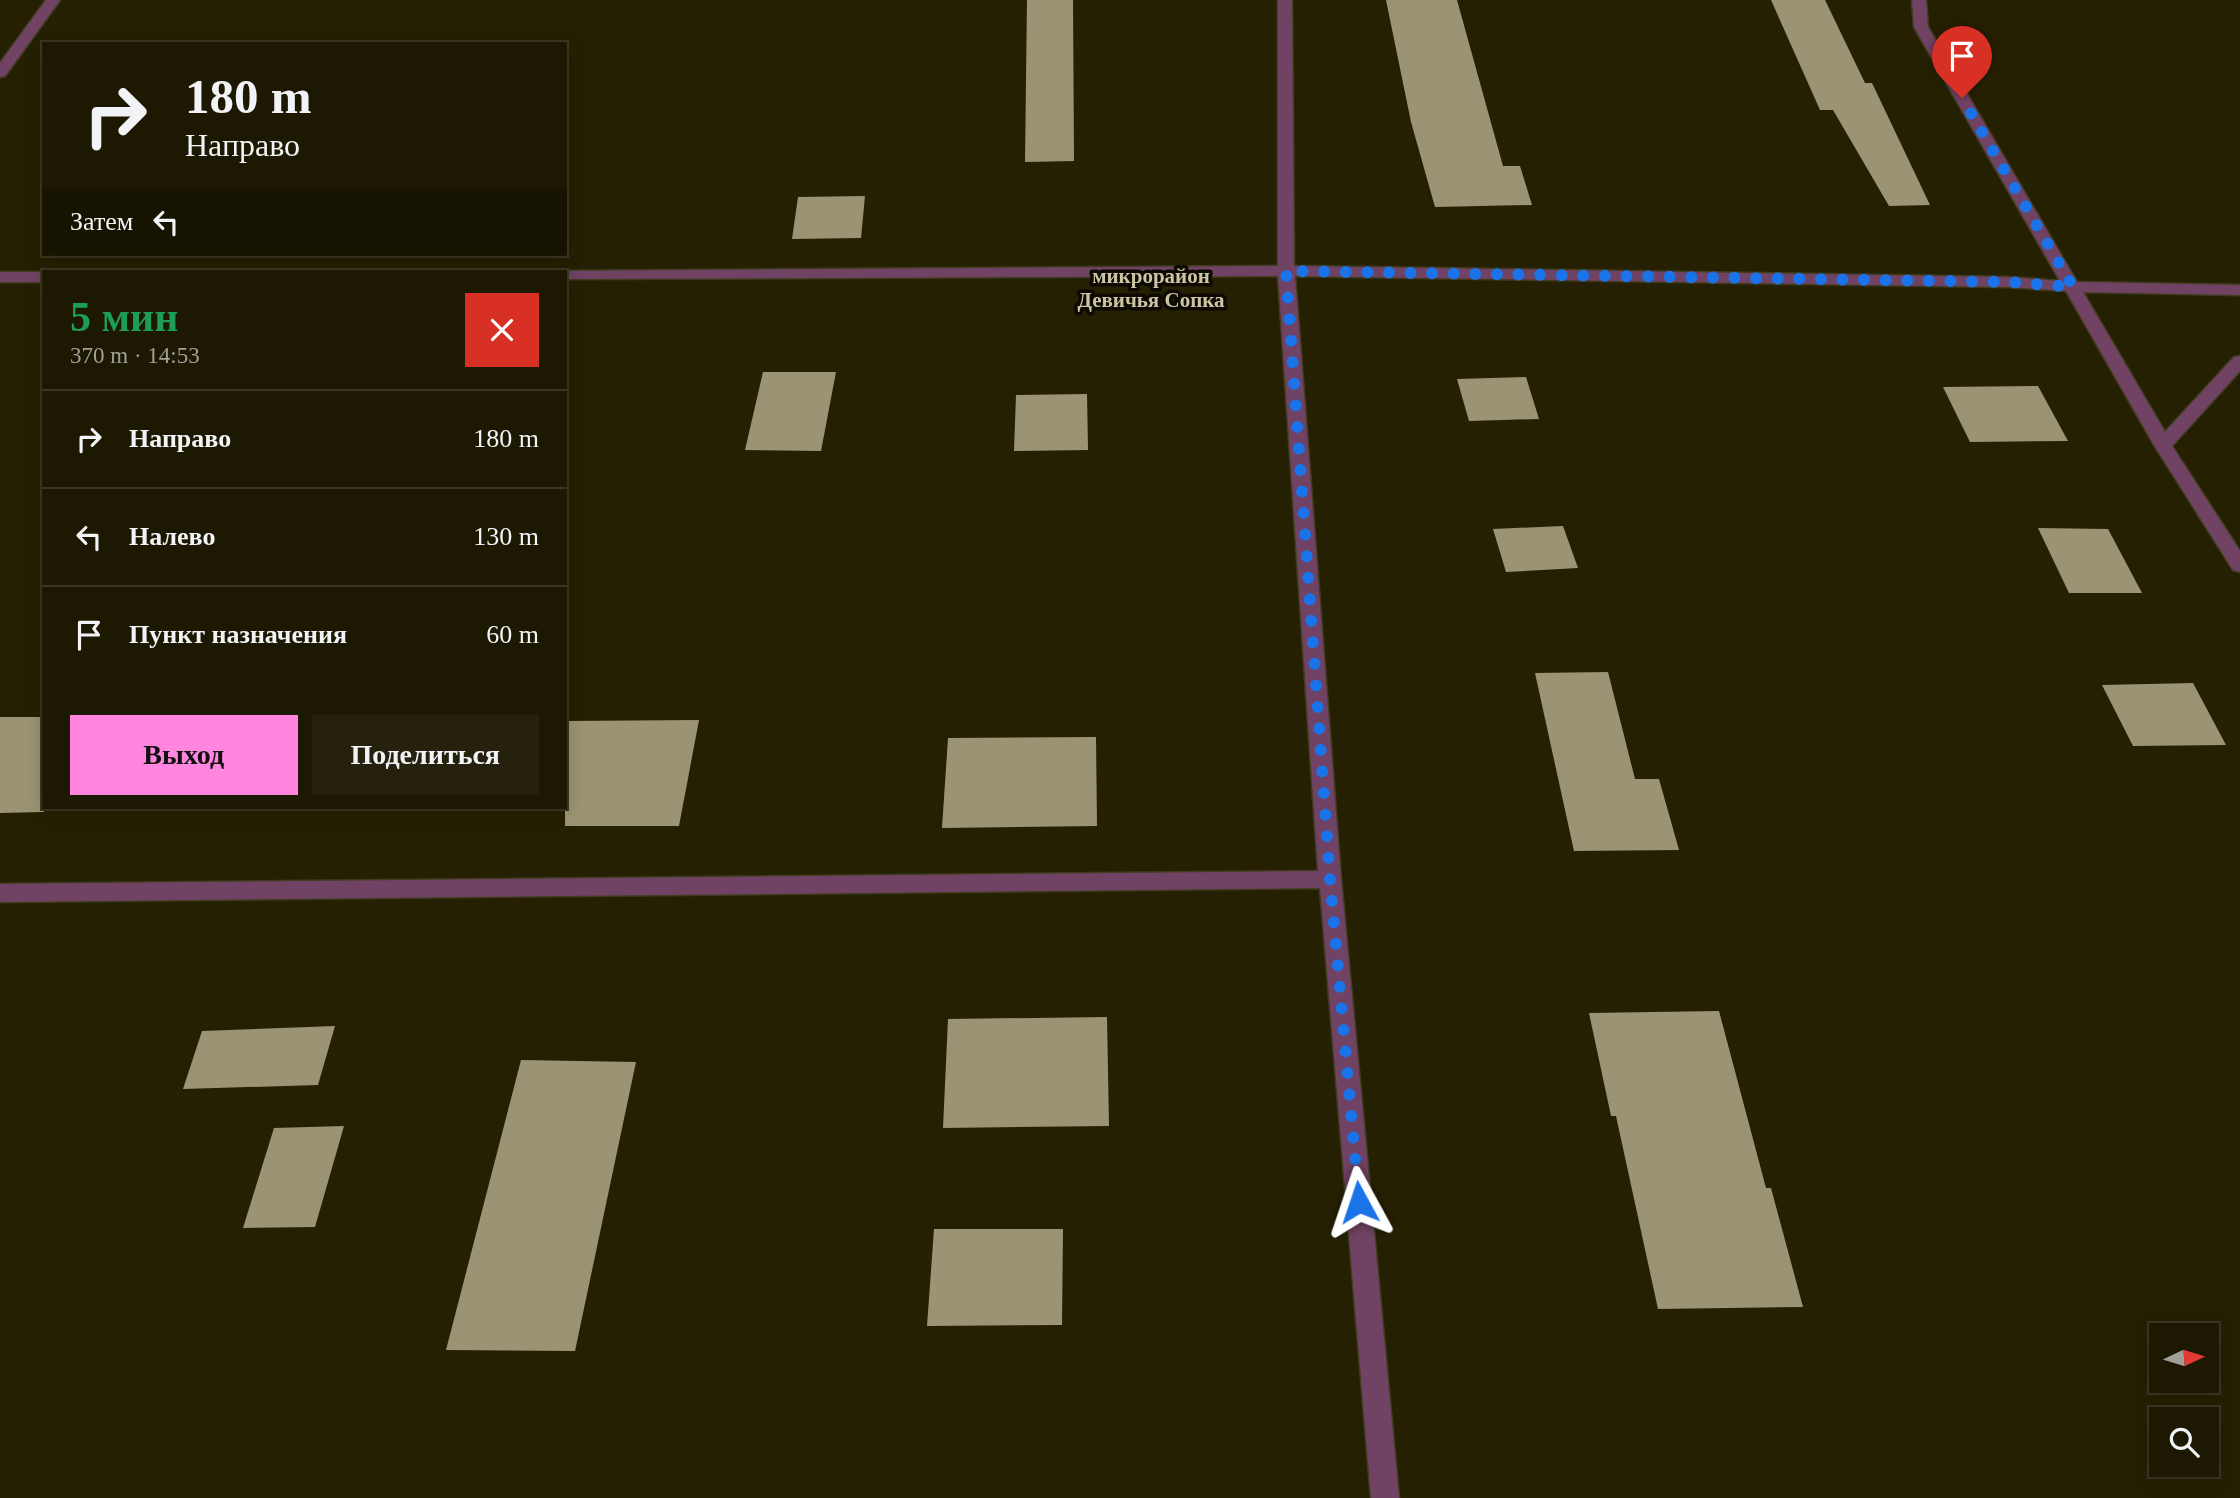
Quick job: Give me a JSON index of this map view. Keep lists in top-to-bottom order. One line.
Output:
{"districts":["микрорайон Девичья Сопка"],"north":"right","page":{"turn":["180 m","Направо"],"then":"Затем","heading":["5 мин","370 m · 14:53"],"list":[{"name":"Направо","value":"180 m"},{"name":"Налево","value":"130 m"},{"name":"Пункт назначения","value":"60 m"}],"buttons":["Выход","Поделиться"]}}
